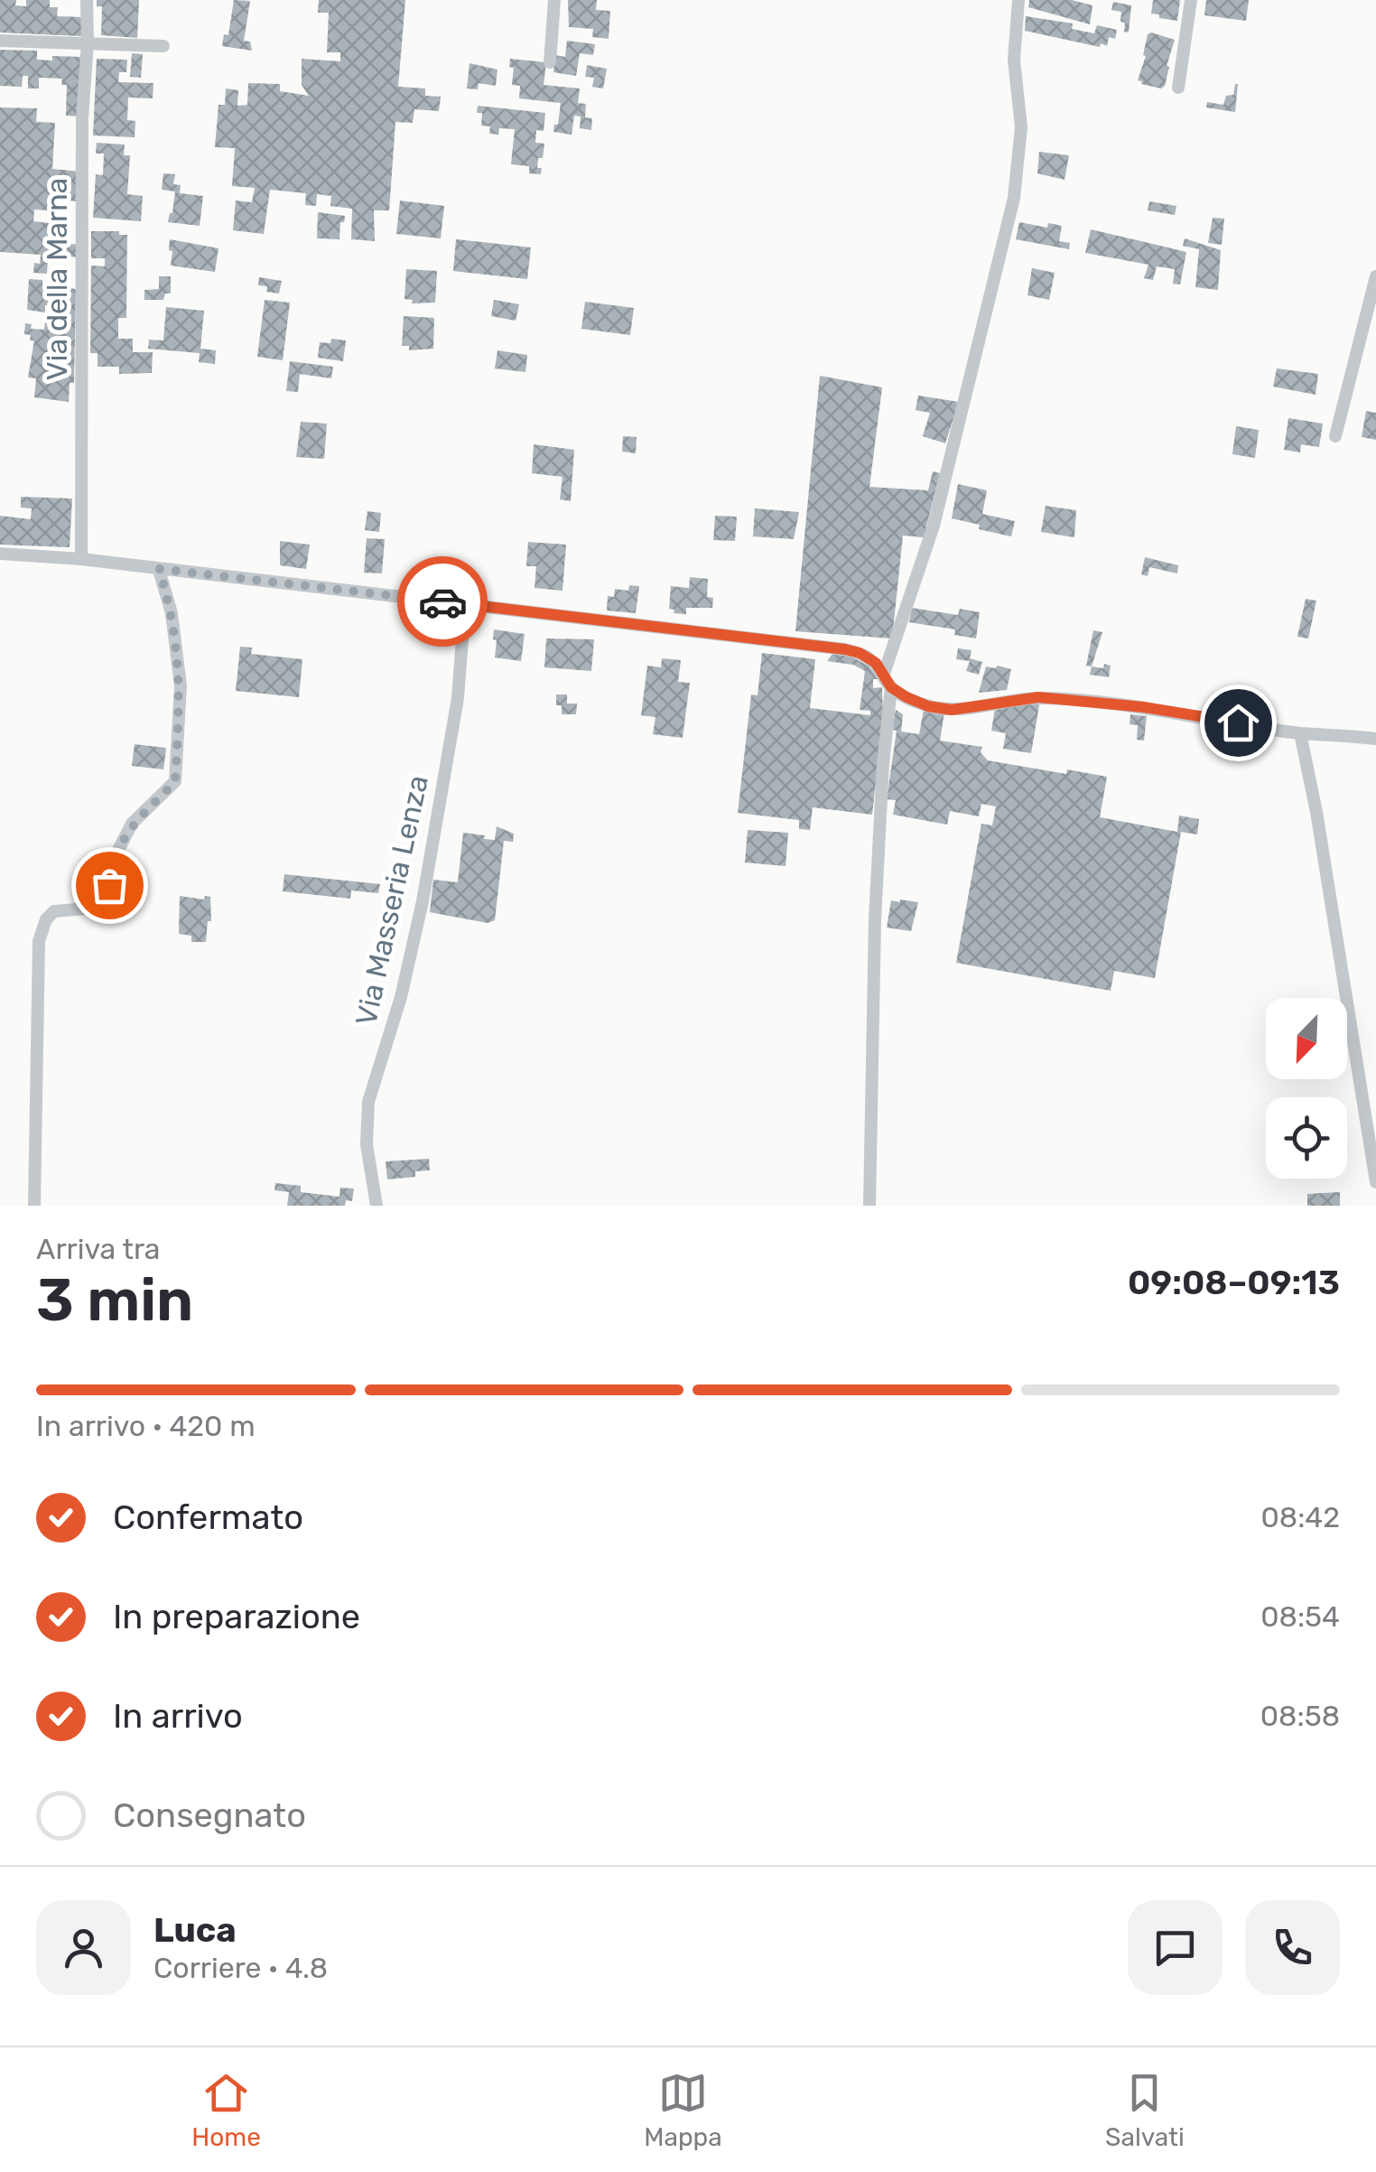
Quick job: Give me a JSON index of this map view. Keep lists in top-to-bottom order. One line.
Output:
{"streets":{"street":["Via della Marna","Via Masseria Lenza"]},"north":"bottom left","page":{"heading":["3 min","Arriva tra","09:08–09:13"],"panel":["Luca","Corriere · 4.8"],"bar":"In arrivo · 420 m","list":[["Confermato","08:42"],["In preparazione","08:54"],["In arrivo","08:58"],"Consegnato"],"tabs":["Home","Mappa","Salvati"]}}
